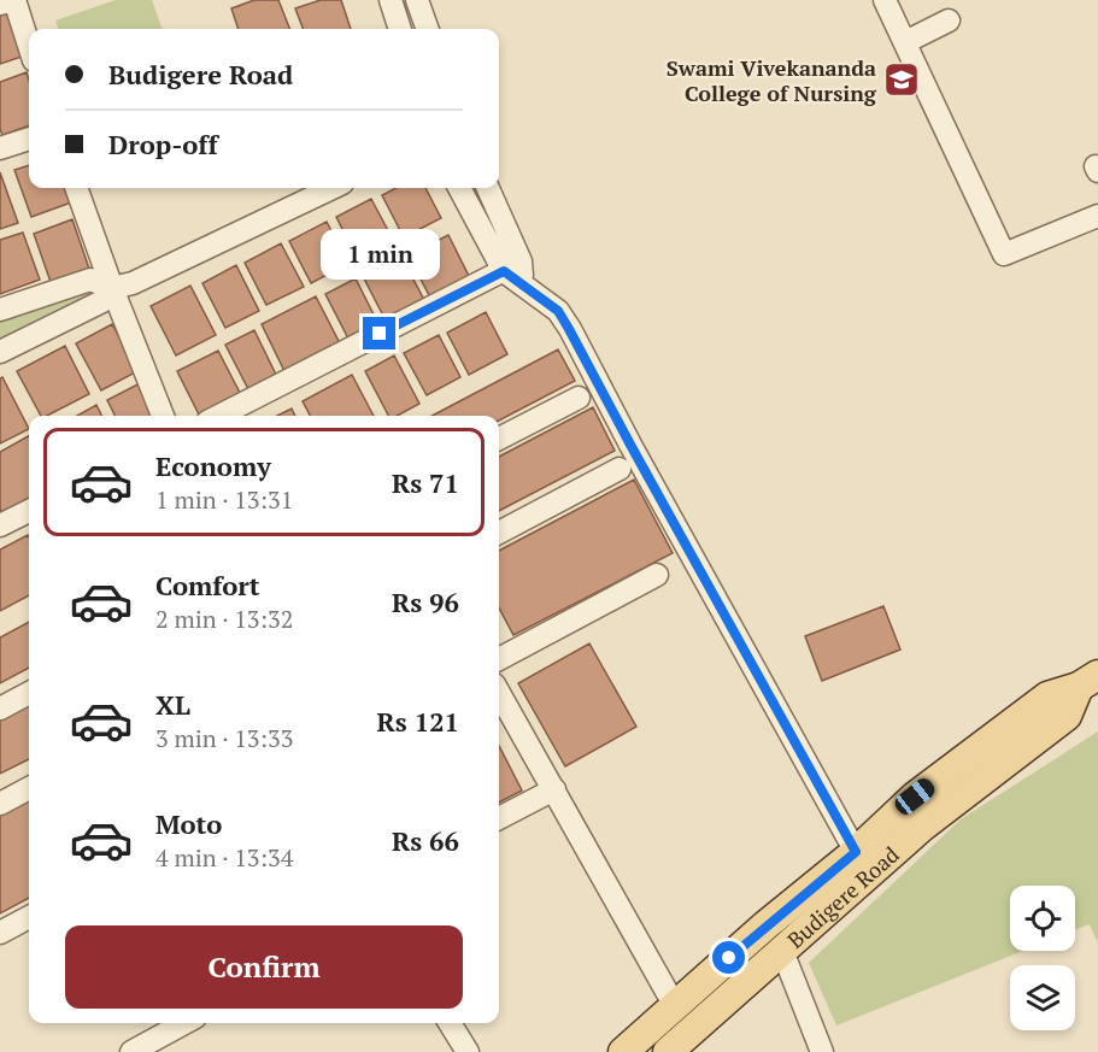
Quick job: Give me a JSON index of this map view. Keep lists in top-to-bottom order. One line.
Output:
{"streets":{"main road":["Budigere Road"]},"places":{"school or university":["Swami Vivekananda College of Nursing"]},"page":{"banner":["Budigere Road","Drop-off"],"bubble":"1 min","list":[{"name":"Economy","note":"1 min · 13:31","value":"Rs 71"},{"name":"Comfort","note":"2 min · 13:32","value":"Rs 96"},{"name":"XL","note":"3 min · 13:33","value":"Rs 121"},{"name":"Moto","note":"4 min · 13:34","value":"Rs 66"}],"buttons":"Confirm"}}
